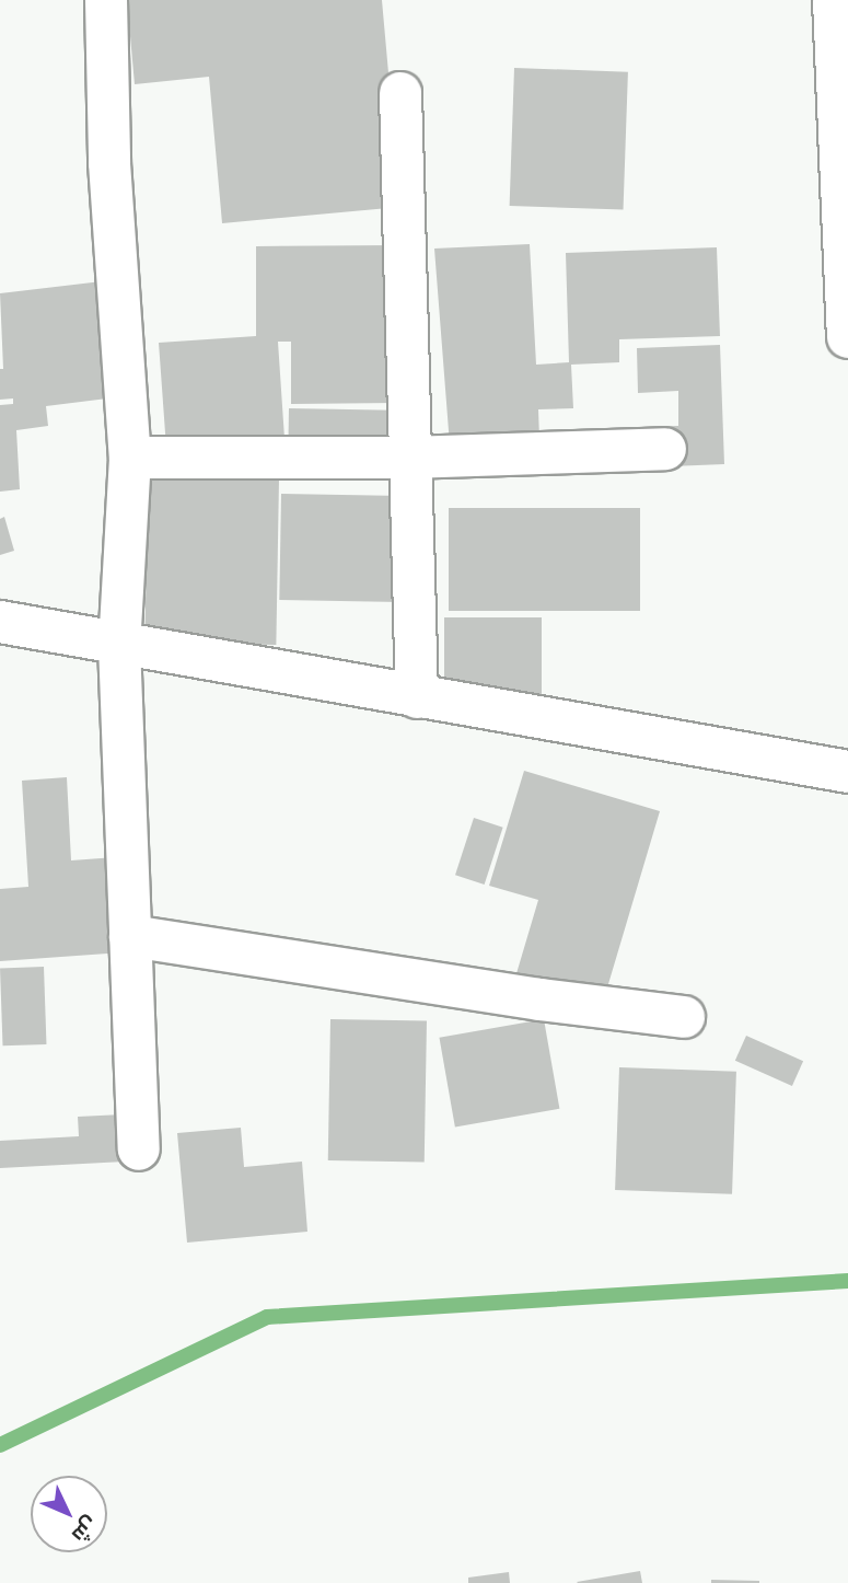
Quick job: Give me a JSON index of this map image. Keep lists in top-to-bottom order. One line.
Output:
{"north":"bottom right"}
